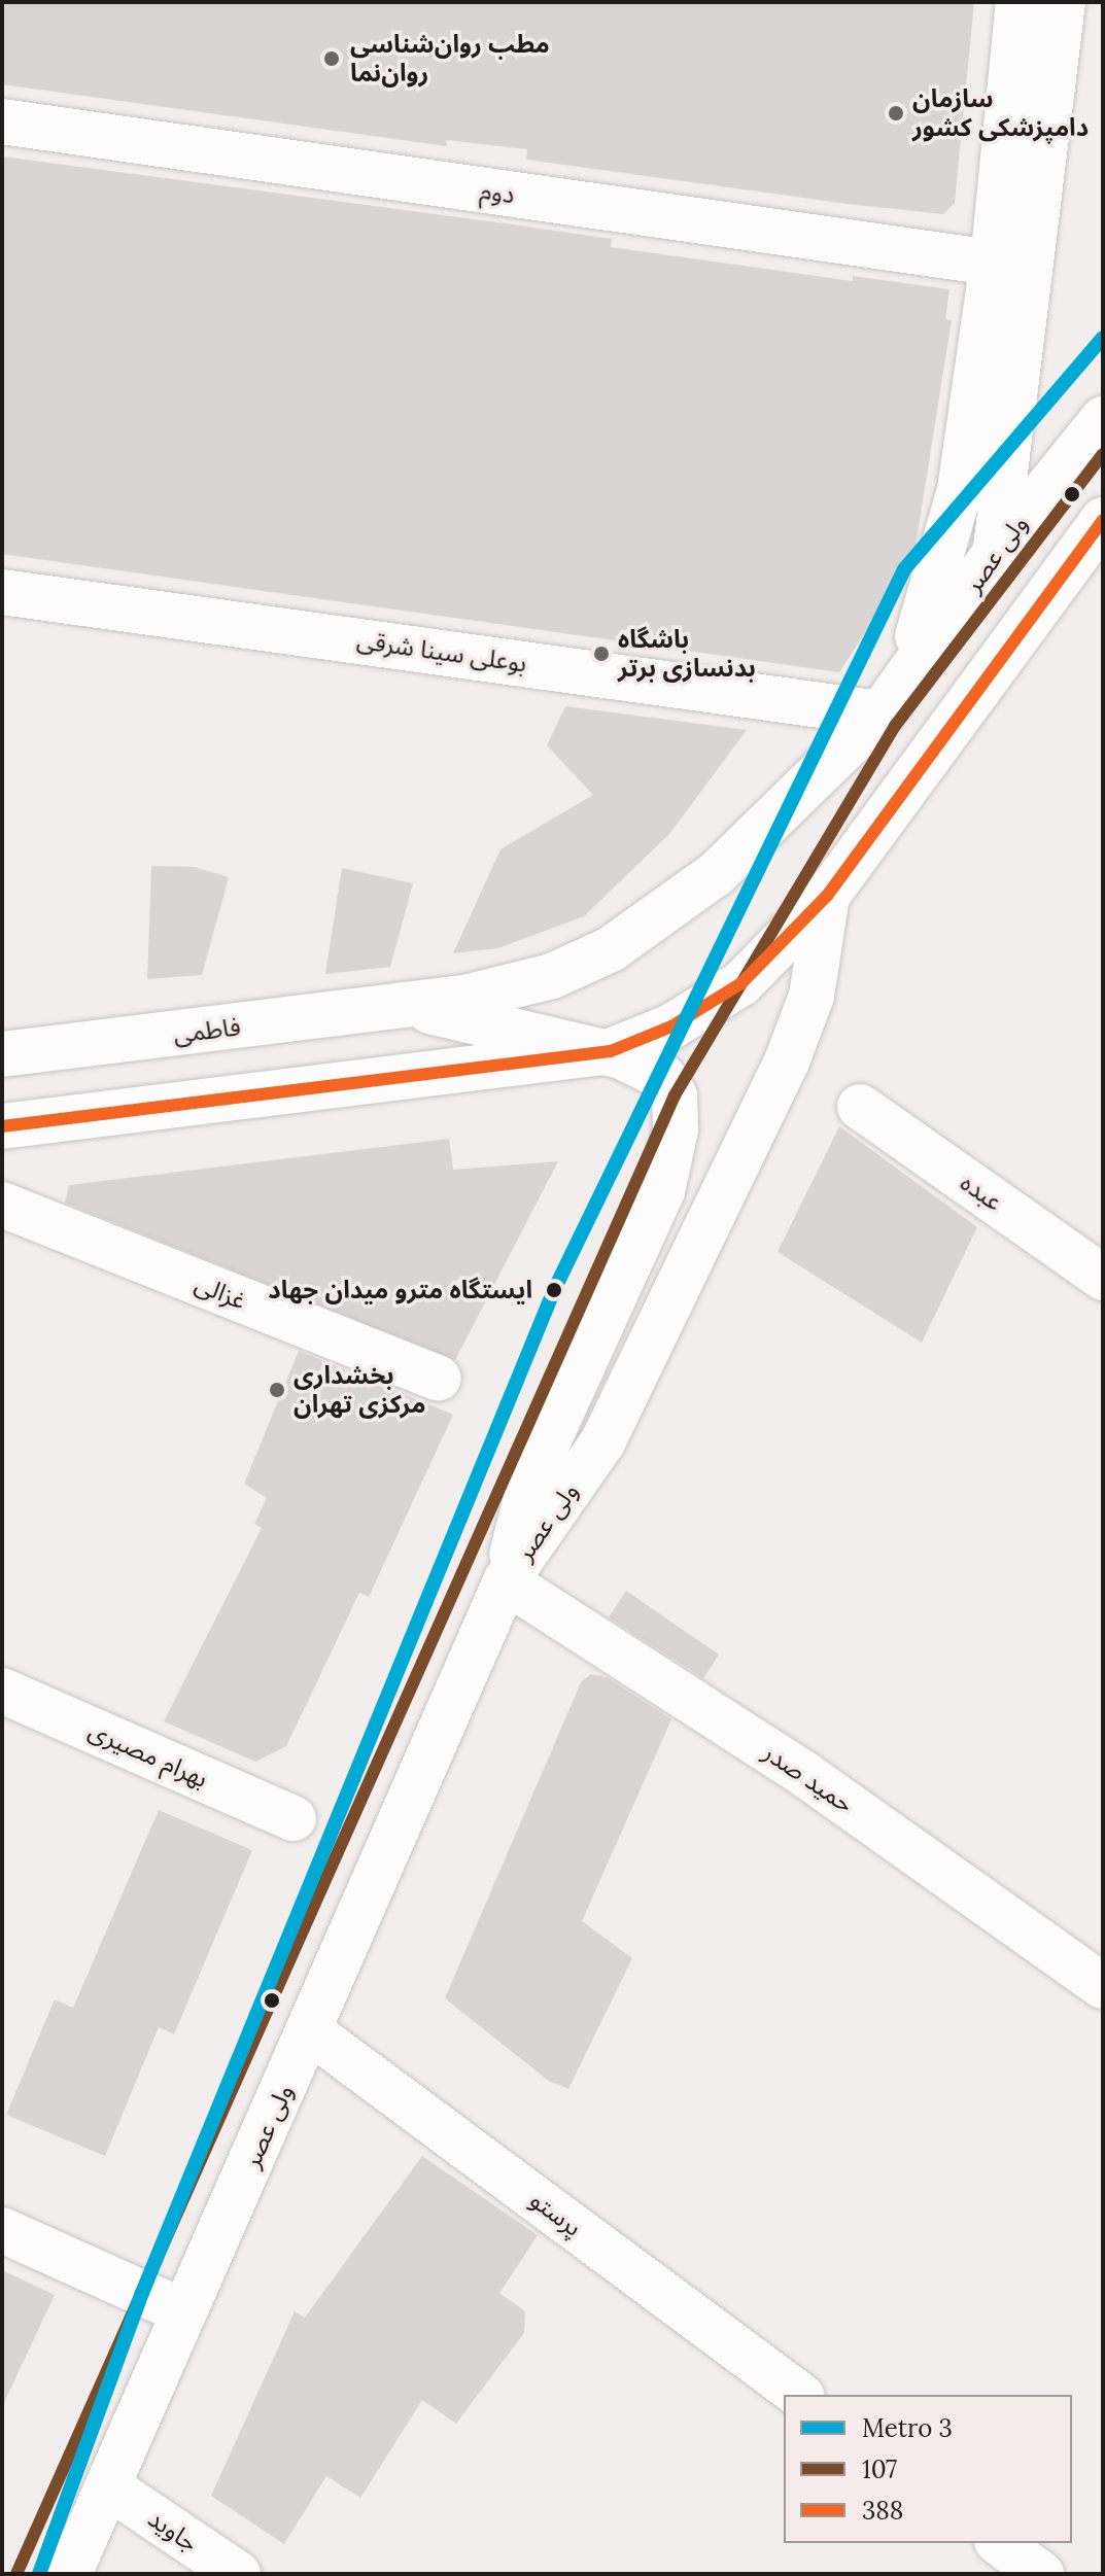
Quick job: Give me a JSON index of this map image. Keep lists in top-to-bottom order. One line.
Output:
{"streets":{"main road":["دوم","ولی عصر","بوعلی سینا شرقی","فاطمی","عبده","غزالی","بهرام مصیری","حمید صدر","پرستو","جاوید"]},"crossings":[["ولی عصر","بوعلی سینا شرقی"],["ولی عصر","فاطمی"],["ولی عصر","حمید صدر"],["ولی عصر","پرستو"],["ولی عصر","جاوید"]],"places":["مطب روان‌شناسی روان‌نما","سازمان دامپزشکی کشور","باشگاه بدنسازی برتر","ایستگاه مترو میدان جهاد","بخشداری مرکزی تهران"],"lines":["metro line 3","transit line 107","transit line 388"],"legend":["Metro 3","107","388"]}
